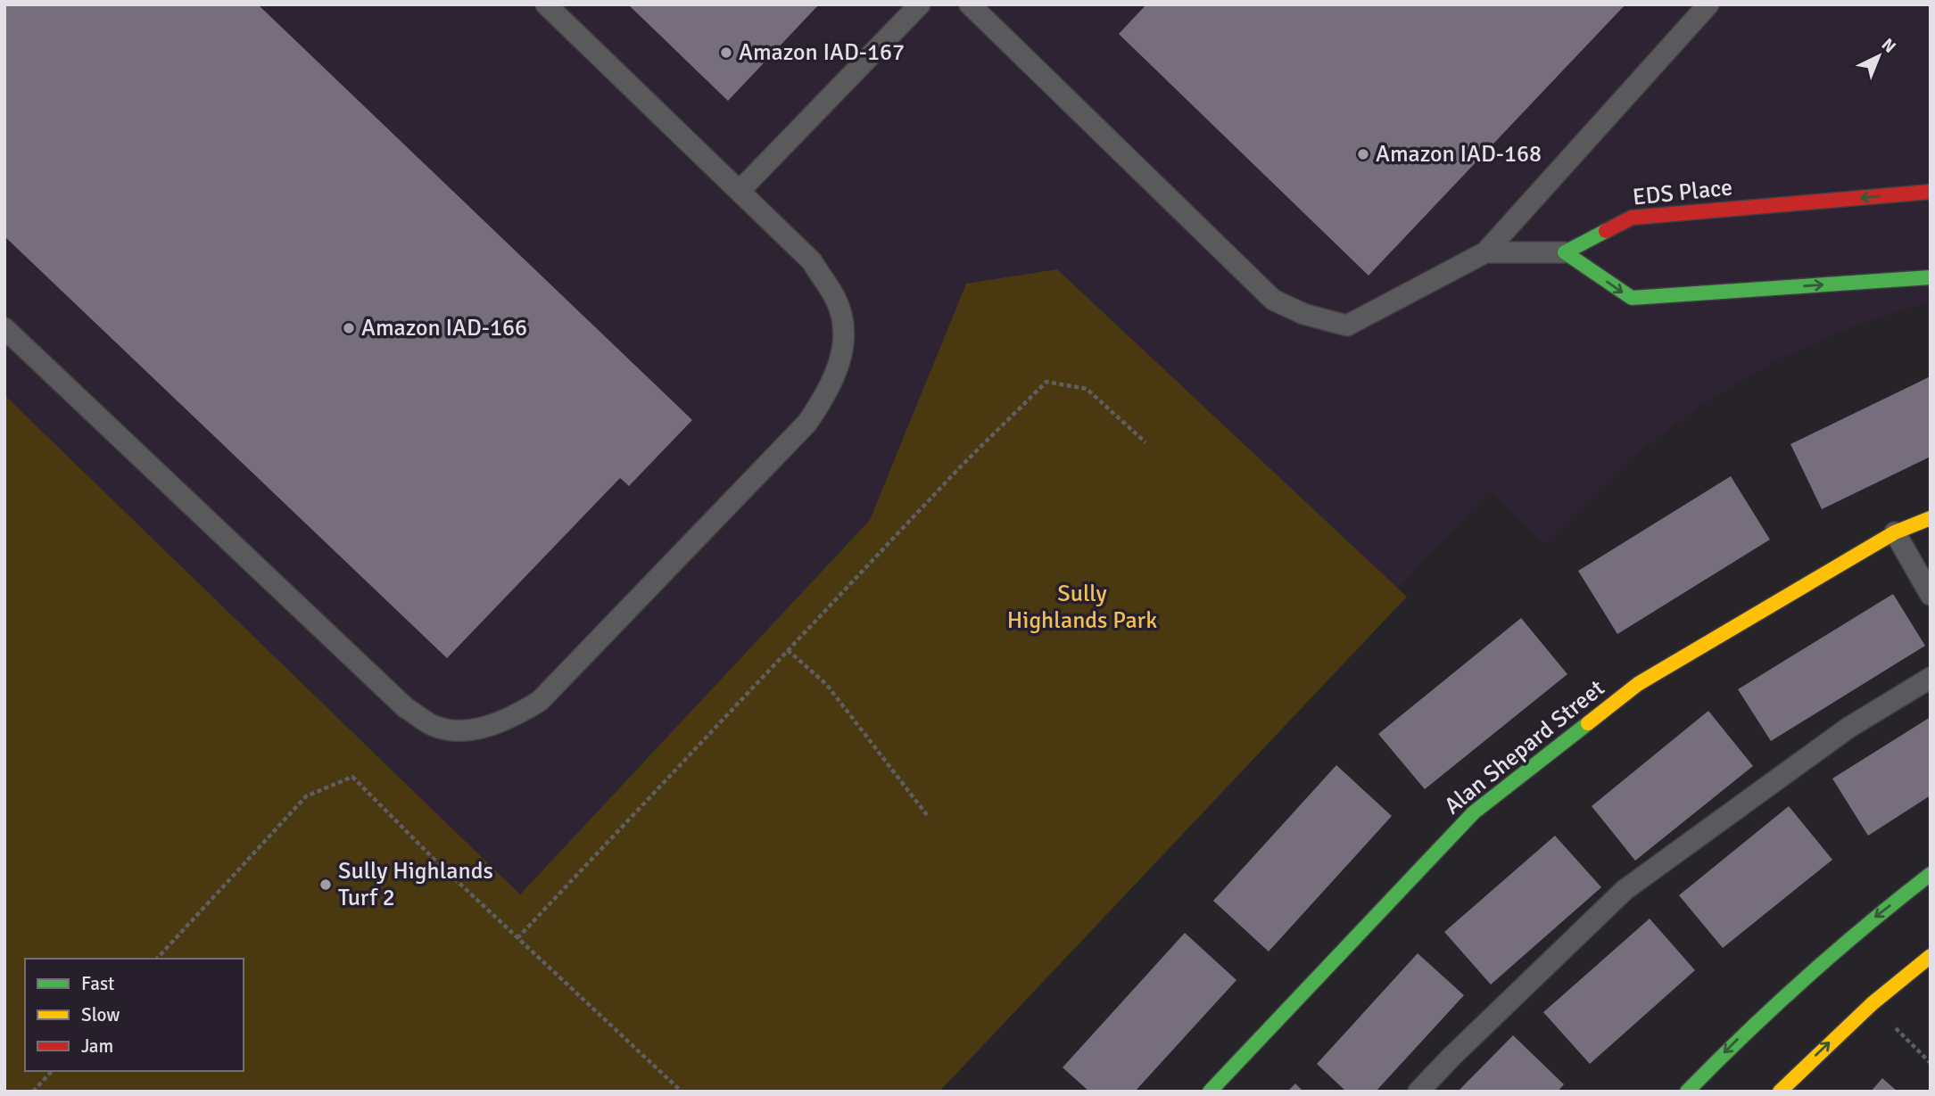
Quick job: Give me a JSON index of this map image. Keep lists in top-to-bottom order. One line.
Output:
{"streets":{"street":["EDS Place","Alan Shepard Street"]},"parks":["Sully Highlands Park"],"places":["Amazon IAD-167","Amazon IAD-168","Amazon IAD-166","Sully Highlands Turf 2"],"legend":["Fast","Slow","Jam"],"north":"top right"}
